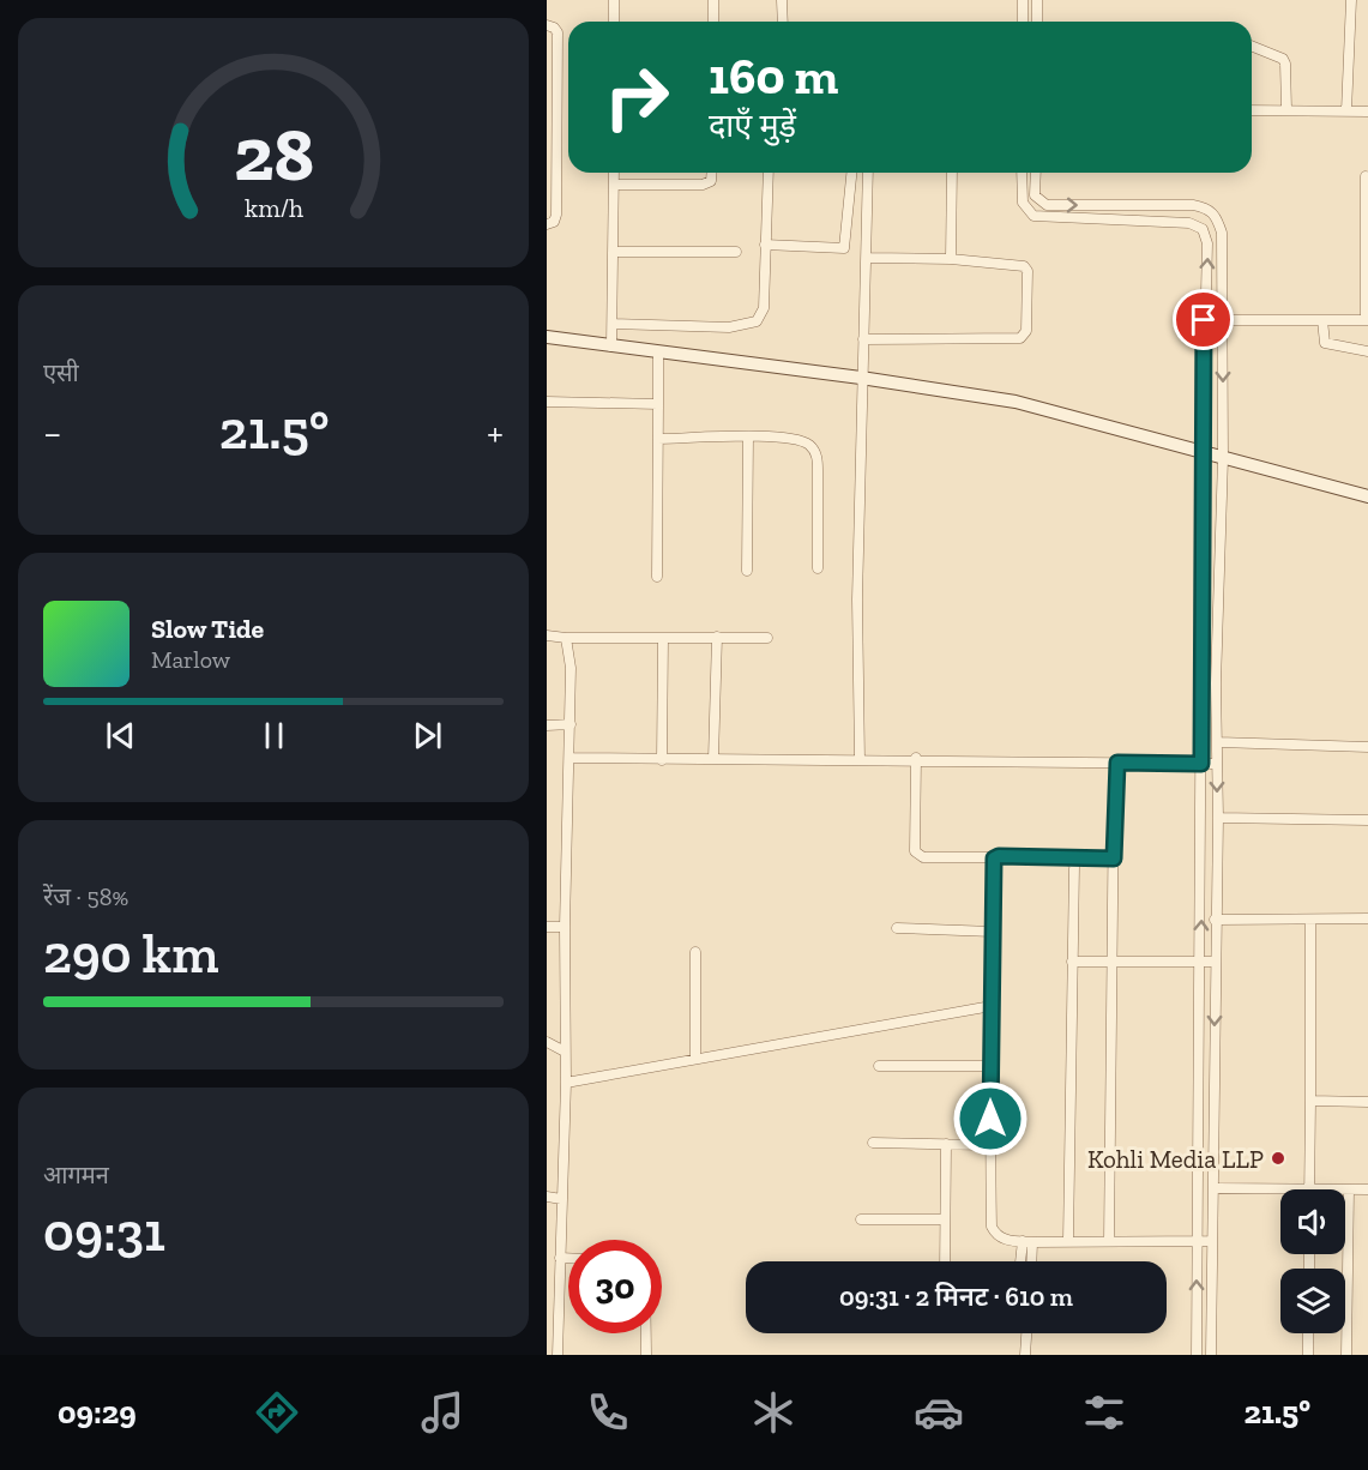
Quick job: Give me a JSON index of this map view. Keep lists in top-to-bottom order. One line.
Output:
{"places":["Kohli Media LLP"],"page":{"turn":["160 m","दाएँ मुड़ें"],"tile":["एसी",["रेंज · 58%","290 km"],["आगमन","09:31"]],"heat":["−","21.5°","+"],"song":["Slow Tide","Marlow"],"limit":"30","trip":"09:31 · 2 मिनट · 610 m","tabs":["09:29","21.5°"],"gauge":["28","km/h"]}}
